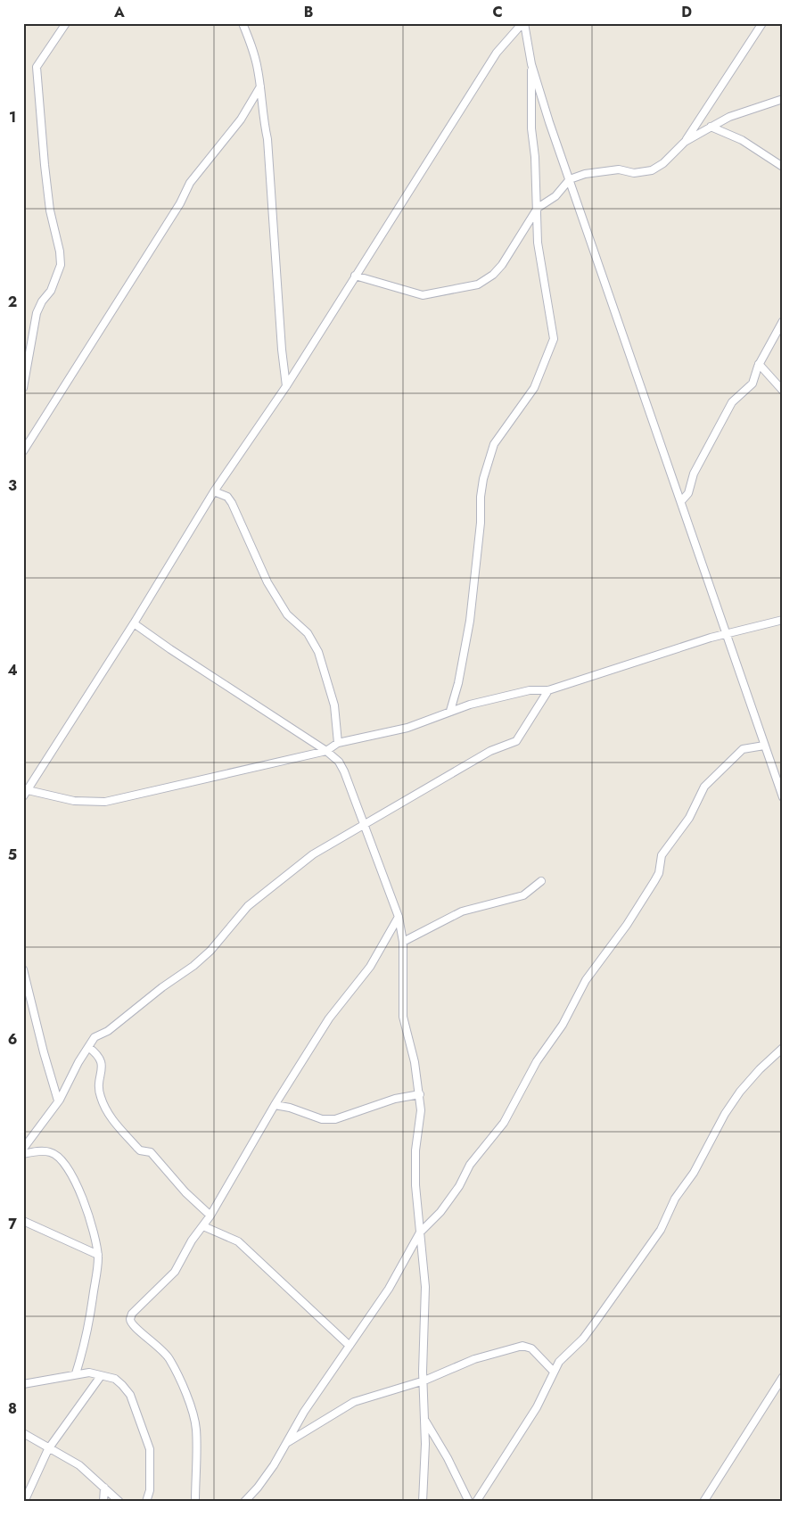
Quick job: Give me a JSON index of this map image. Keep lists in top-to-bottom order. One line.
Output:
{"grid":{"columns":["A","B","C","D"],"rows":["1","2","3","4","5","6","7","8"]}}
